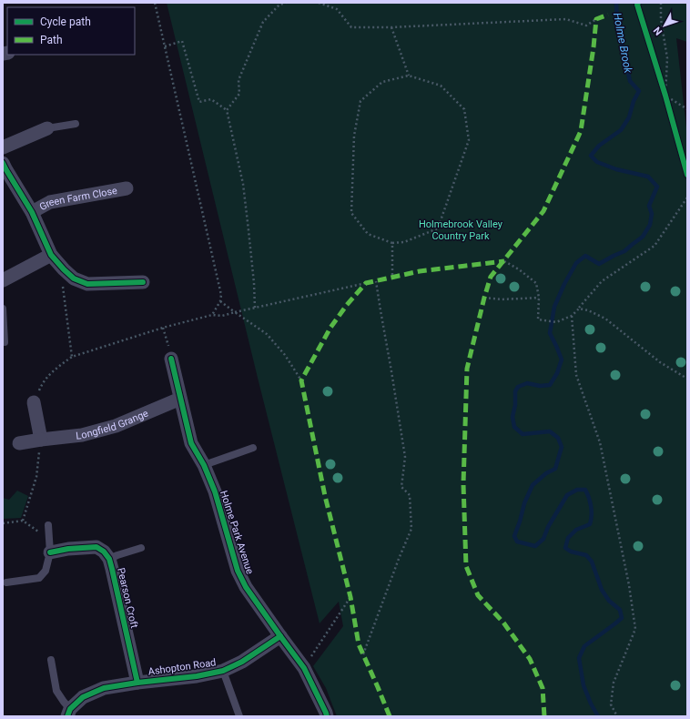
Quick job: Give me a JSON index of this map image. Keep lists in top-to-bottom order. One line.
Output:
{"streets":{"street":["Green Farm Close","Longfield Grange","Holme Park Avenue","Pearson Croft","Ashopton Road"]},"crossings":[["Longfield Grange","Holme Park Avenue"],["Holme Park Avenue","Ashopton Road"],["Pearson Croft","Ashopton Road"]],"water":["Holme Brook"],"parks":["Holmebrook Valley Country Park"],"legend":["Cycle path","Path"],"north":"bottom left"}
